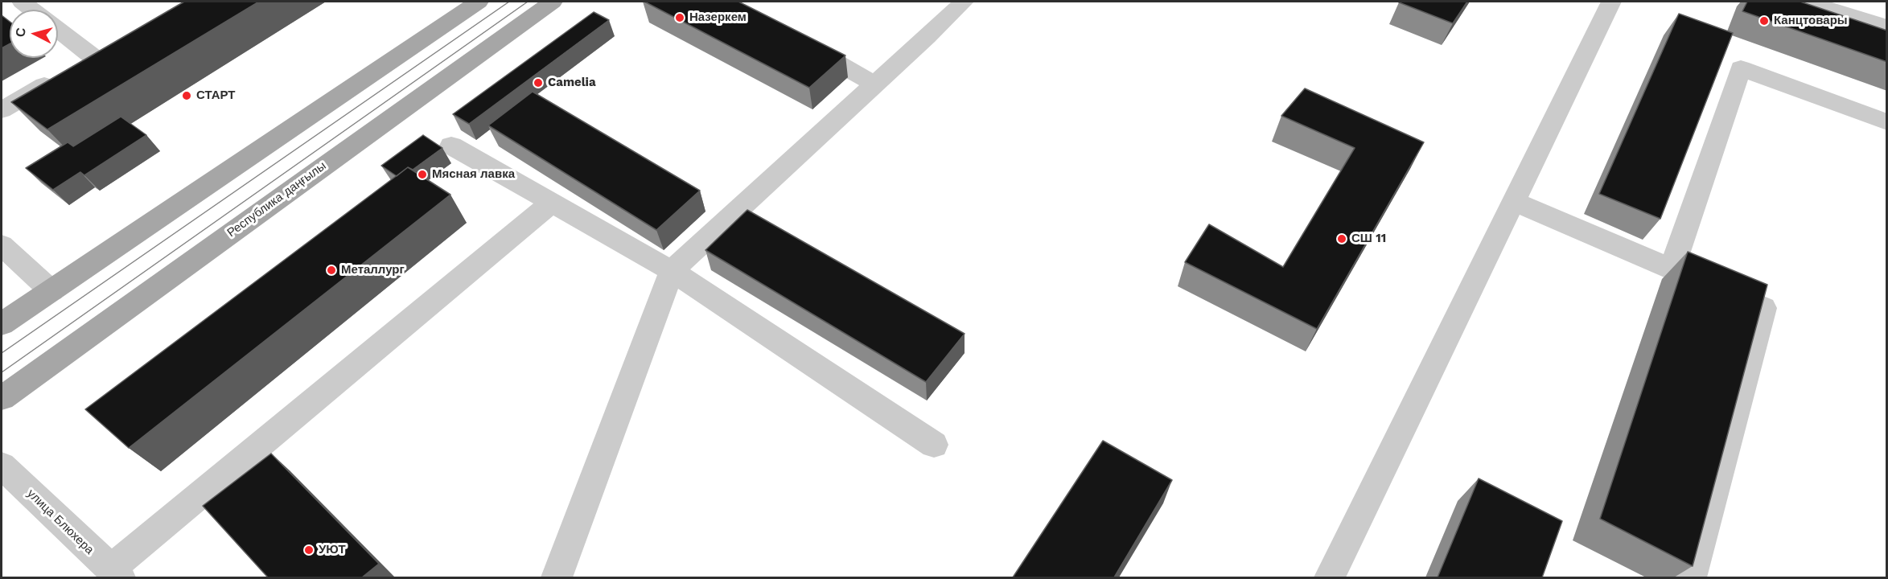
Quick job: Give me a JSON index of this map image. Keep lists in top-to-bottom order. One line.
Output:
{"streets":{"main road":["Республика даңғылы"],"street":["улица Блюхера"]},"places":["Назеркем","Канцтовары","Camelia","СТАРТ","Мясная лавка","СШ 11","Металлург","УЮТ"],"north":"left"}
